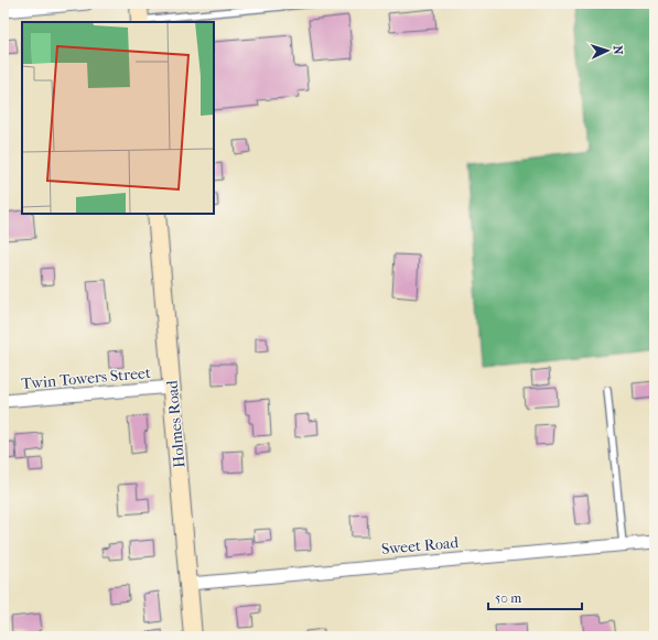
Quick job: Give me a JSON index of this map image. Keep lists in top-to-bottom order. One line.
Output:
{"streets":{"main road":["Holmes Road"],"street":["Twin Towers Street","Sweet Road"]},"crossings":[["Twin Towers Street","Holmes Road"],["Holmes Road","Sweet Road"]],"scale_bar":"50 m","north":"right"}
